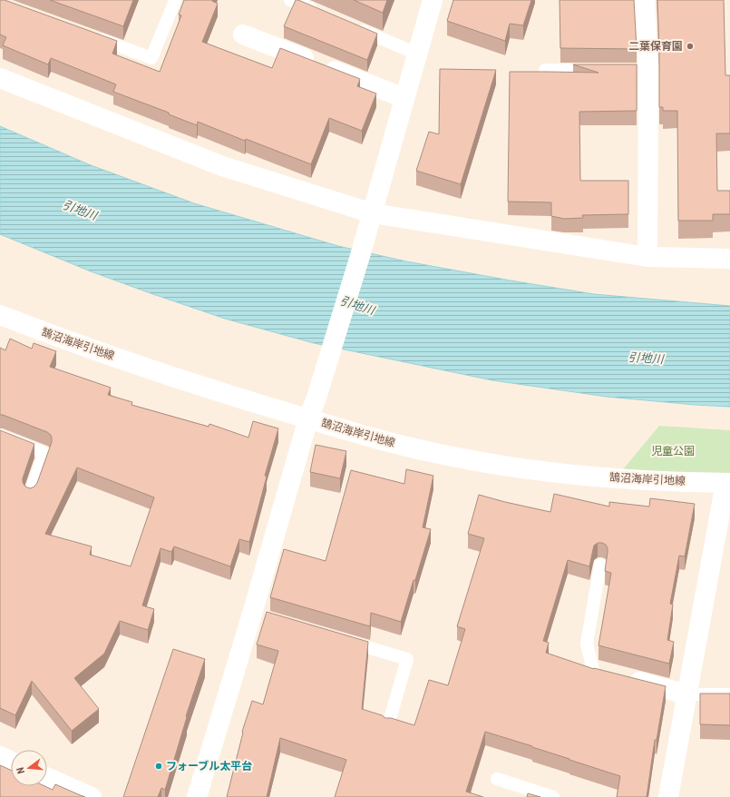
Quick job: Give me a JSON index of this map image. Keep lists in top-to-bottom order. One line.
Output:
{"streets":{"street":["鵠沼海岸引地線"]},"water":["引地川"],"parks":["児童公園"],"places":["二葉保育園","フォーブル太平台"],"north":"left"}
